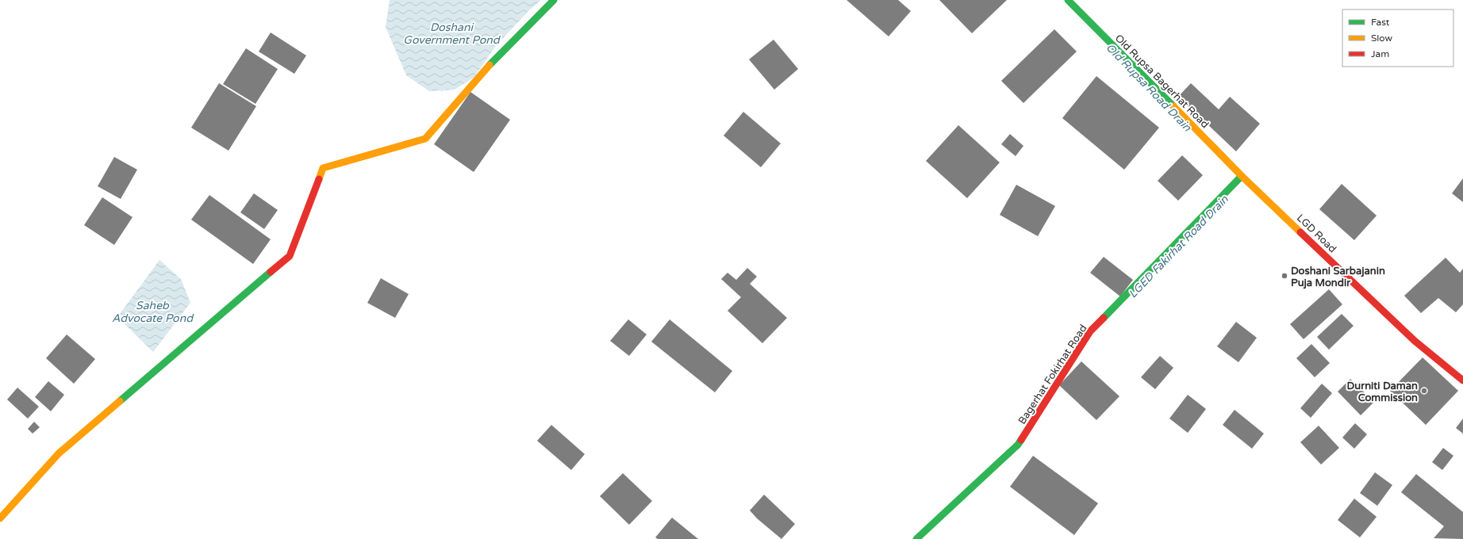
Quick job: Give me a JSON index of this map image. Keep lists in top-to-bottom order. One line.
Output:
{"streets":{"street":["Old Rupsa Bagerhat Road","LGD Road","Bagerhat Fokirhat Road"]},"crossings":[["Old Rupsa Bagerhat Road","LGD Road"],["Old Rupsa Bagerhat Road","Bagerhat Fokirhat Road"],["LGD Road","Bagerhat Fokirhat Road"]],"water":["Doshani Government Pond","Old Rupsa Road Drain","LGED Fakirhat Road Drain","Saheb Advocate Pond"],"places":["Doshani Sarbajanin Puja Mondir","Durniti Daman Commission"],"legend":["Fast","Slow","Jam"]}
